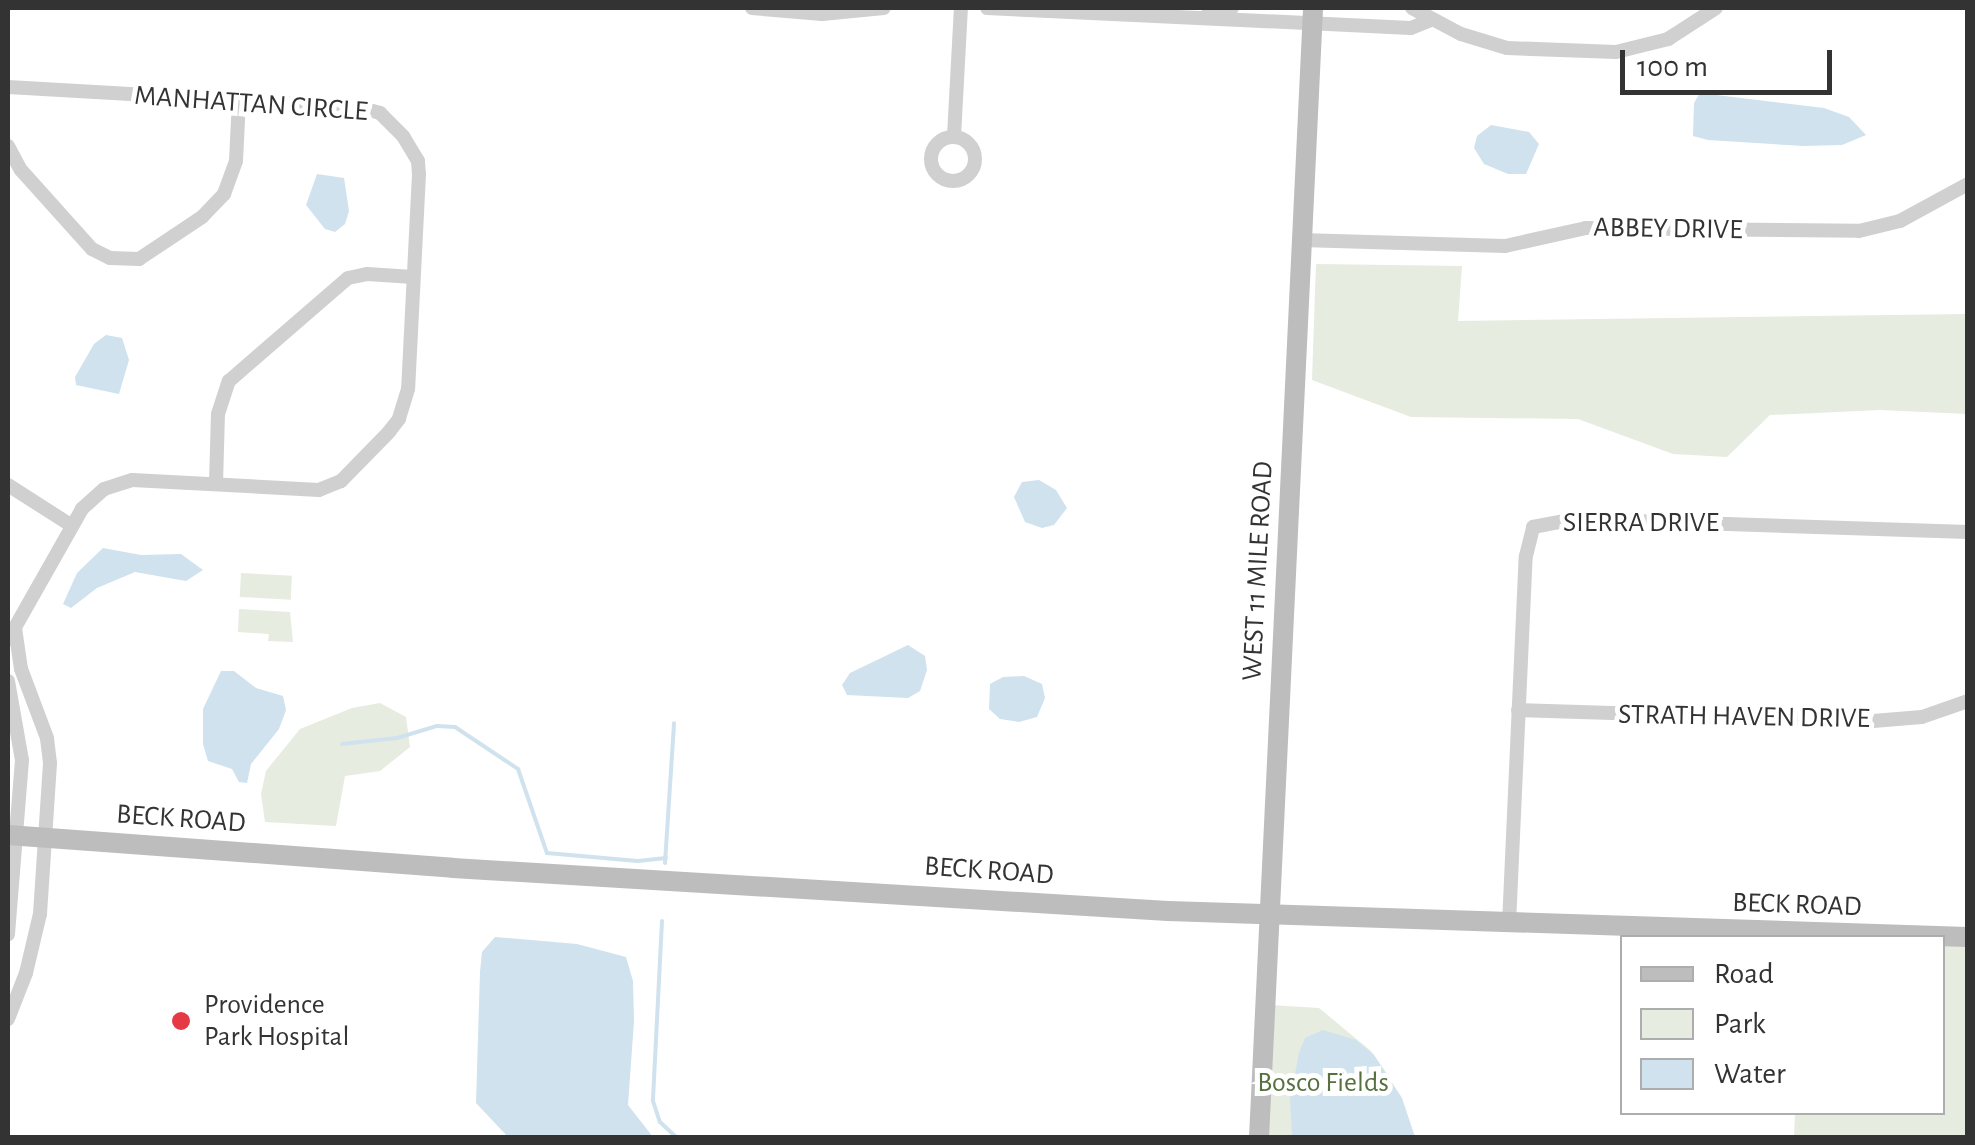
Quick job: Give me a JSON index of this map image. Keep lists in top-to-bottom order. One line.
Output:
{"streets":{"main road":["WEST 11 MILE ROAD","BECK ROAD"],"street":["MANHATTAN CIRCLE","ABBEY DRIVE","SIERRA DRIVE","STRATH HAVEN DRIVE"]},"crossings":[["ABBEY DRIVE","WEST 11 MILE ROAD"],["SIERRA DRIVE","STRATH HAVEN DRIVE"],["SIERRA DRIVE","BECK ROAD"],["WEST 11 MILE ROAD","BECK ROAD"]],"parks":["Bosco Fields"],"places":["Providence Park Hospital"],"legend":["Road","Park","Water"],"scale_bar":"100 m"}
